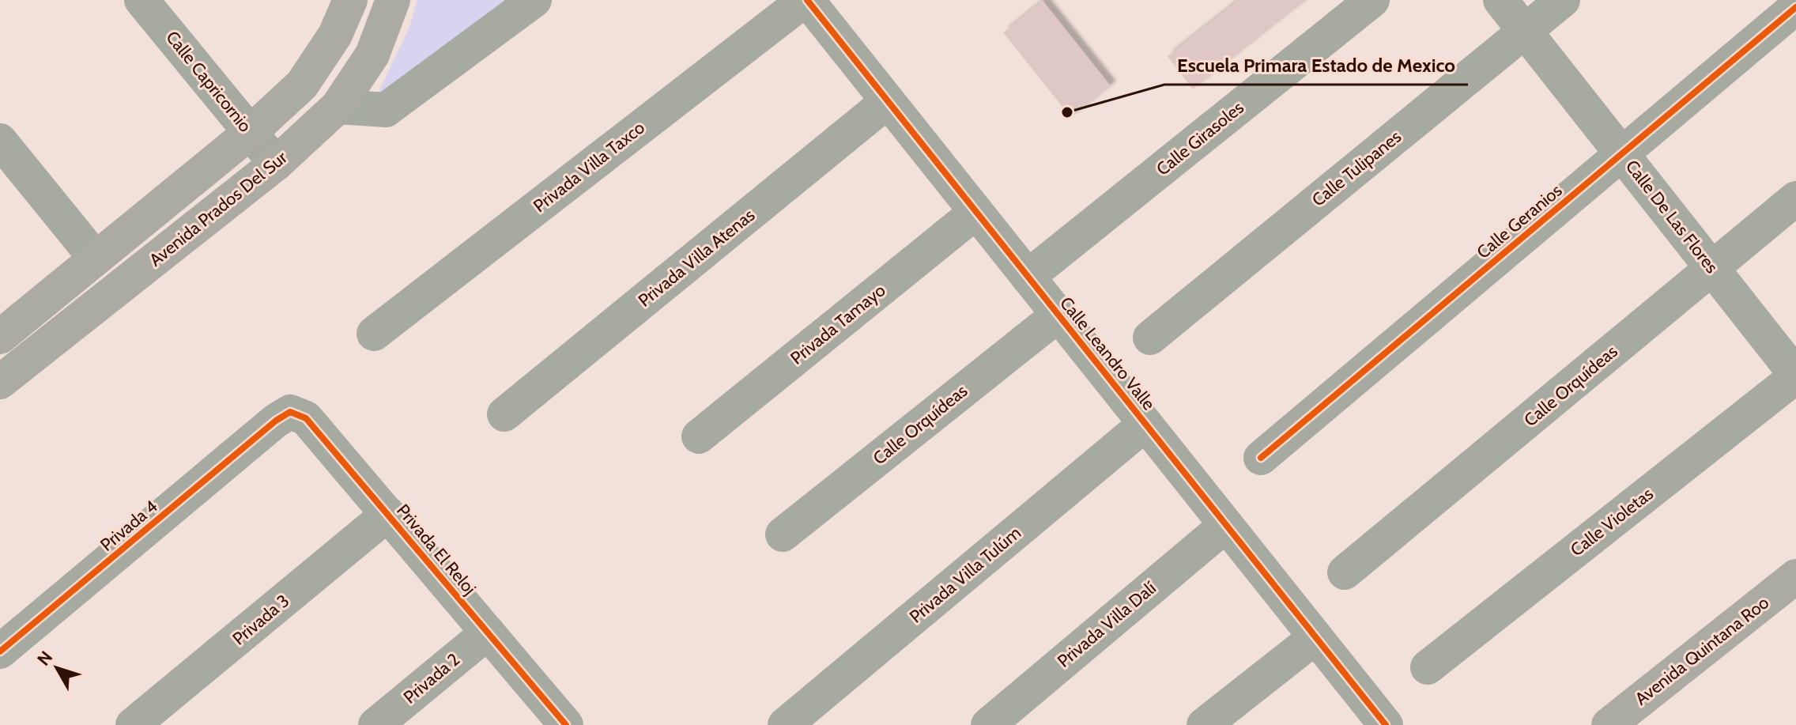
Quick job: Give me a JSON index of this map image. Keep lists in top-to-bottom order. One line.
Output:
{"streets":{"main road":["Avenida Prados Del Sur","Avenida Quintana Roo"],"street":["Calle Capricornio","Calle Girasoles","Privada Villa Taxco","Calle Tulipanes","Calle De Las Flores","Calle Geranios","Privada Villa Atenas","Privada Tamayo","Calle Leandro Valle","Calle Orquídeas","Calle Violetas","Privada 4","Privada El Reloj","Privada Villa Tulúm","Privada 3","Privada Villa Dalí","Privada 2"]},"crossings":[["Calle Capricornio","Avenida Prados Del Sur"],["Calle Girasoles","Calle Leandro Valle"],["Privada Villa Taxco","Calle Leandro Valle"],["Calle Tulipanes","Calle De Las Flores"],["Calle De Las Flores","Calle Geranios"],["Calle De Las Flores","Calle Orquídeas"],["Calle De Las Flores","Calle Violetas"],["Privada Villa Atenas","Calle Leandro Valle"],["Privada Tamayo","Calle Leandro Valle"],["Calle Leandro Valle","Calle Orquídeas"],["Calle Leandro Valle","Privada Villa Tulúm"],["Calle Leandro Valle","Privada Villa Dalí"],["Privada 4","Privada El Reloj"],["Privada El Reloj","Privada 3"],["Privada El Reloj","Privada 2"]],"places":["Escuela Primara Estado de Mexico"],"north":"top left"}
